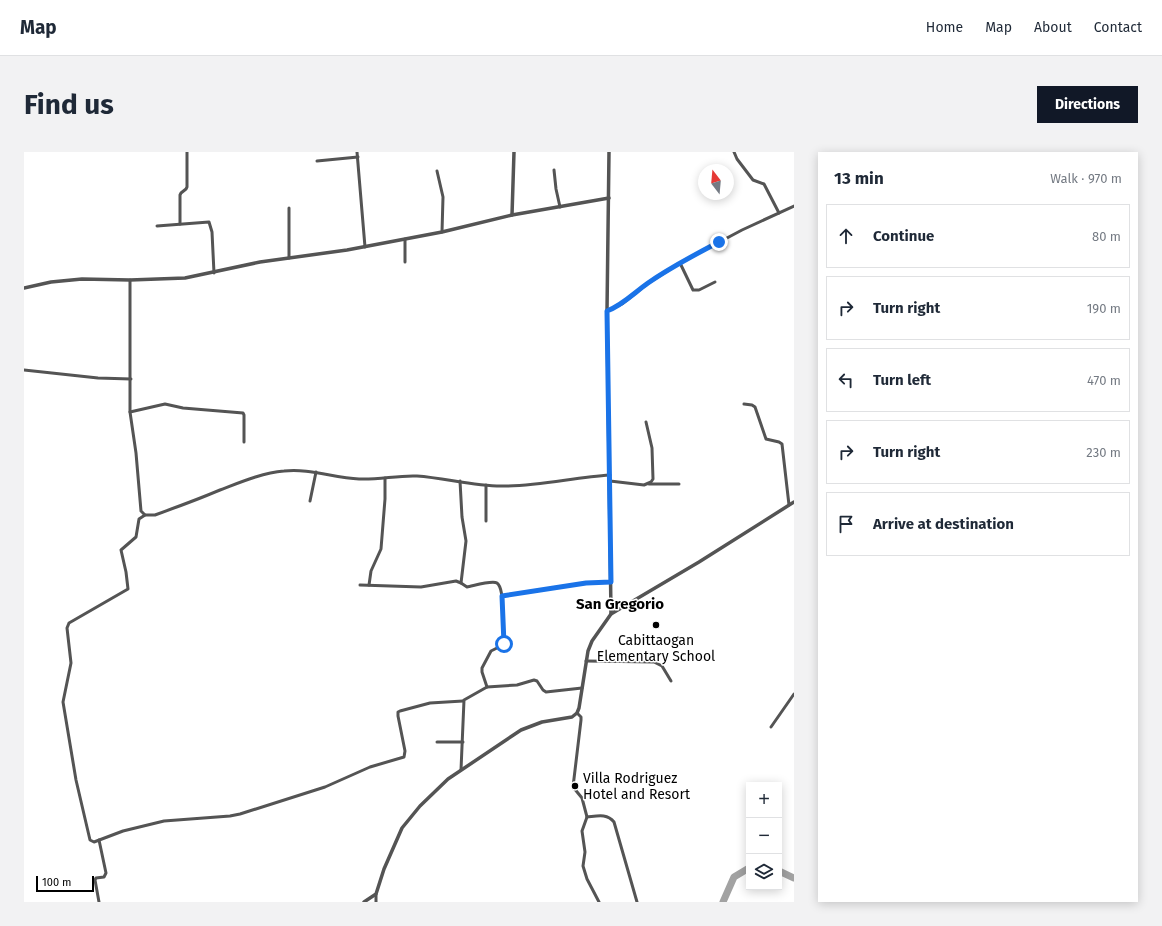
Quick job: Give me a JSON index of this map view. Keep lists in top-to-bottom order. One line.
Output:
{"districts":["San Gregorio"],"places":["Cabittaogan Elementary School","Villa Rodriguez Hotel and Resort"],"scale_bar":"100 m","north":"top","page":{"header":"Map","nav":["Home","Map","About","Contact"],"buttons":"Directions","title":"Find us","heading":["13 min","Walk · 970 m"],"list":[["Continue","80 m"],["Turn right","190 m"],["Turn left","470 m"],["Turn right","230 m"],"Arrive at destination"],"map_buttons":["+","−"],"scale":"100 m"}}
